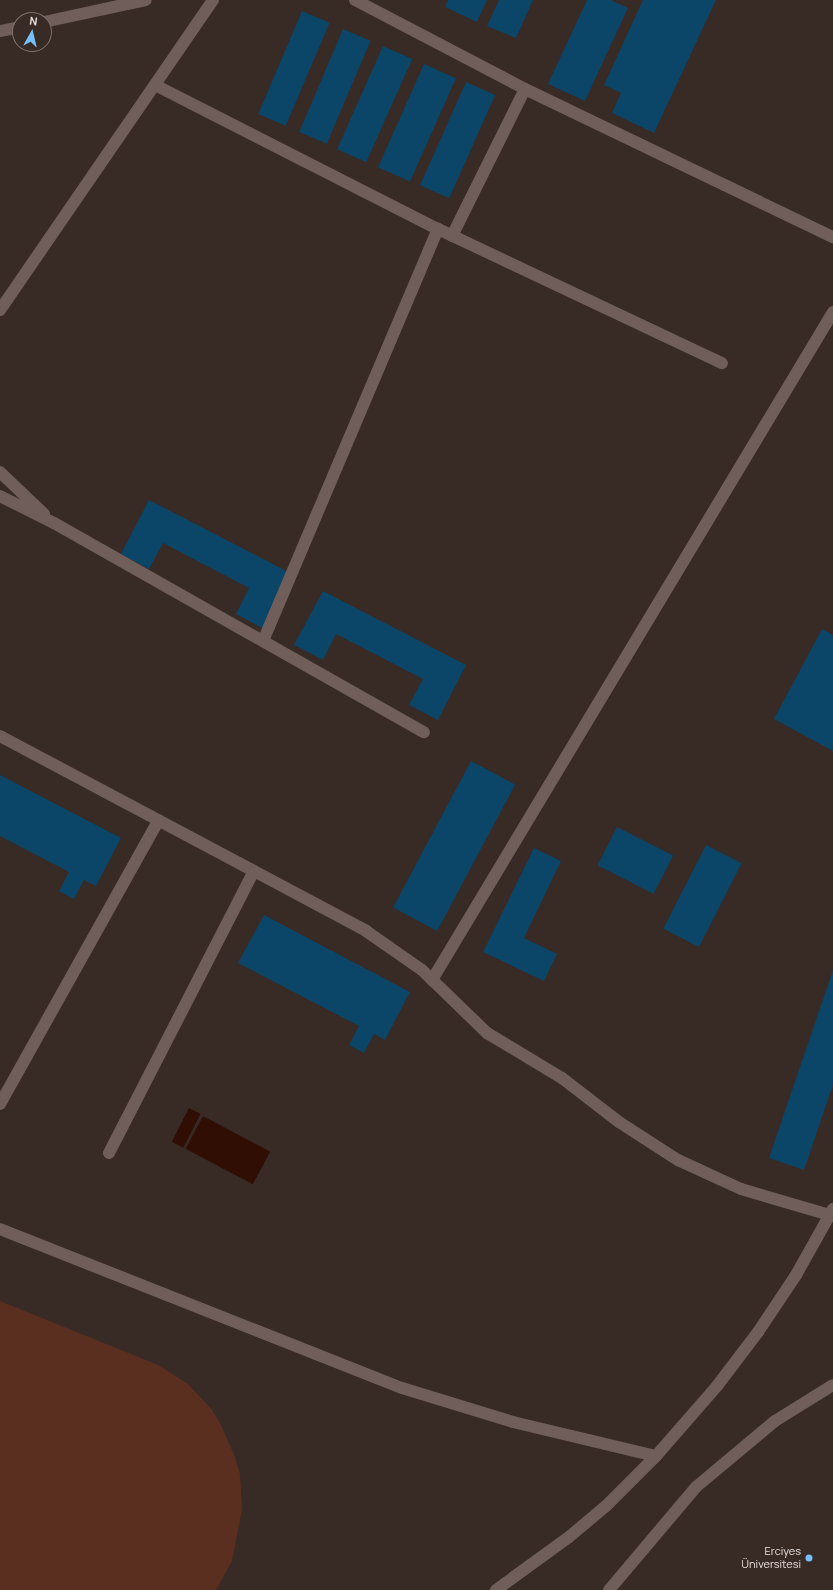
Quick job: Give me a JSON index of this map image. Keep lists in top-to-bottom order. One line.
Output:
{"places":["Erciyes Üniversitesi"],"north":"top"}
